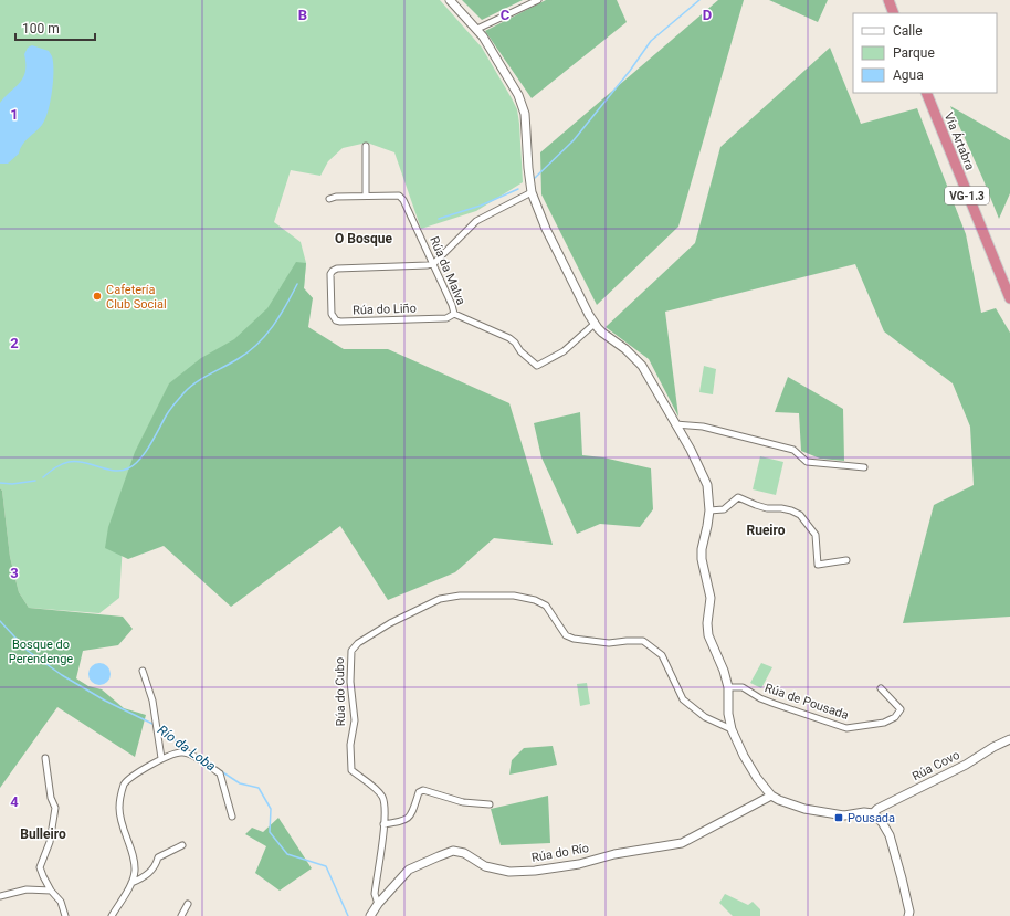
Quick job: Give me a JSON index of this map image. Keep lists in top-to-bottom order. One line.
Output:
{"streets":{"highway":["Vía Ártabra","VG-1.3"],"street":["Rúa da Malva","Rúa do Liño","Rúa do Cubo","Rúa de Pousada","Rúa Covo","Rúa do Río"]},"crossings":[["Rúa da Malva","Rúa do Liño"],["Rúa do Cubo","Rúa do Río"]],"districts":["O Bosque","Rueiro","Bulleiro"],"water":["Río da Loba"],"parks":["Bosque do Perendenge"],"places":{"other":["Cafetería Club Social"],"transit":["Pousada"]},"legend":["Calle","Parque","Agua"],"scale_bar":"100 m","grid":{"columns":["B","C","D"],"rows":["1","2","3","4"]}}
